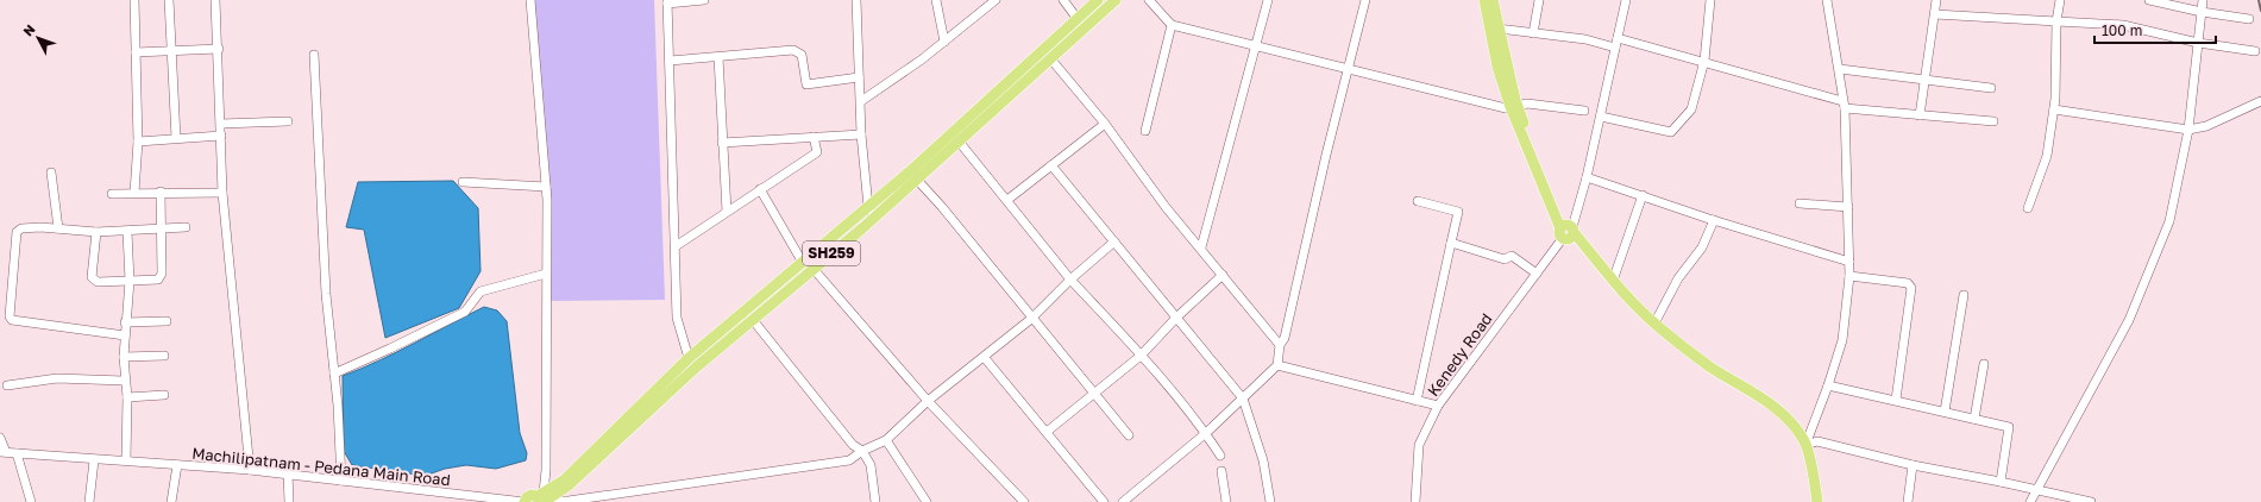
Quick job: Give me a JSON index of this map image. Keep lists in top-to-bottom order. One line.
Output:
{"streets":{"main road":["SH259"],"street":["Kenedy Road","Machilipatnam - Pedana Main Road"]},"crossings":[["SH259","Machilipatnam - Pedana Main Road"]],"scale_bar":"100 m","north":"top left"}
